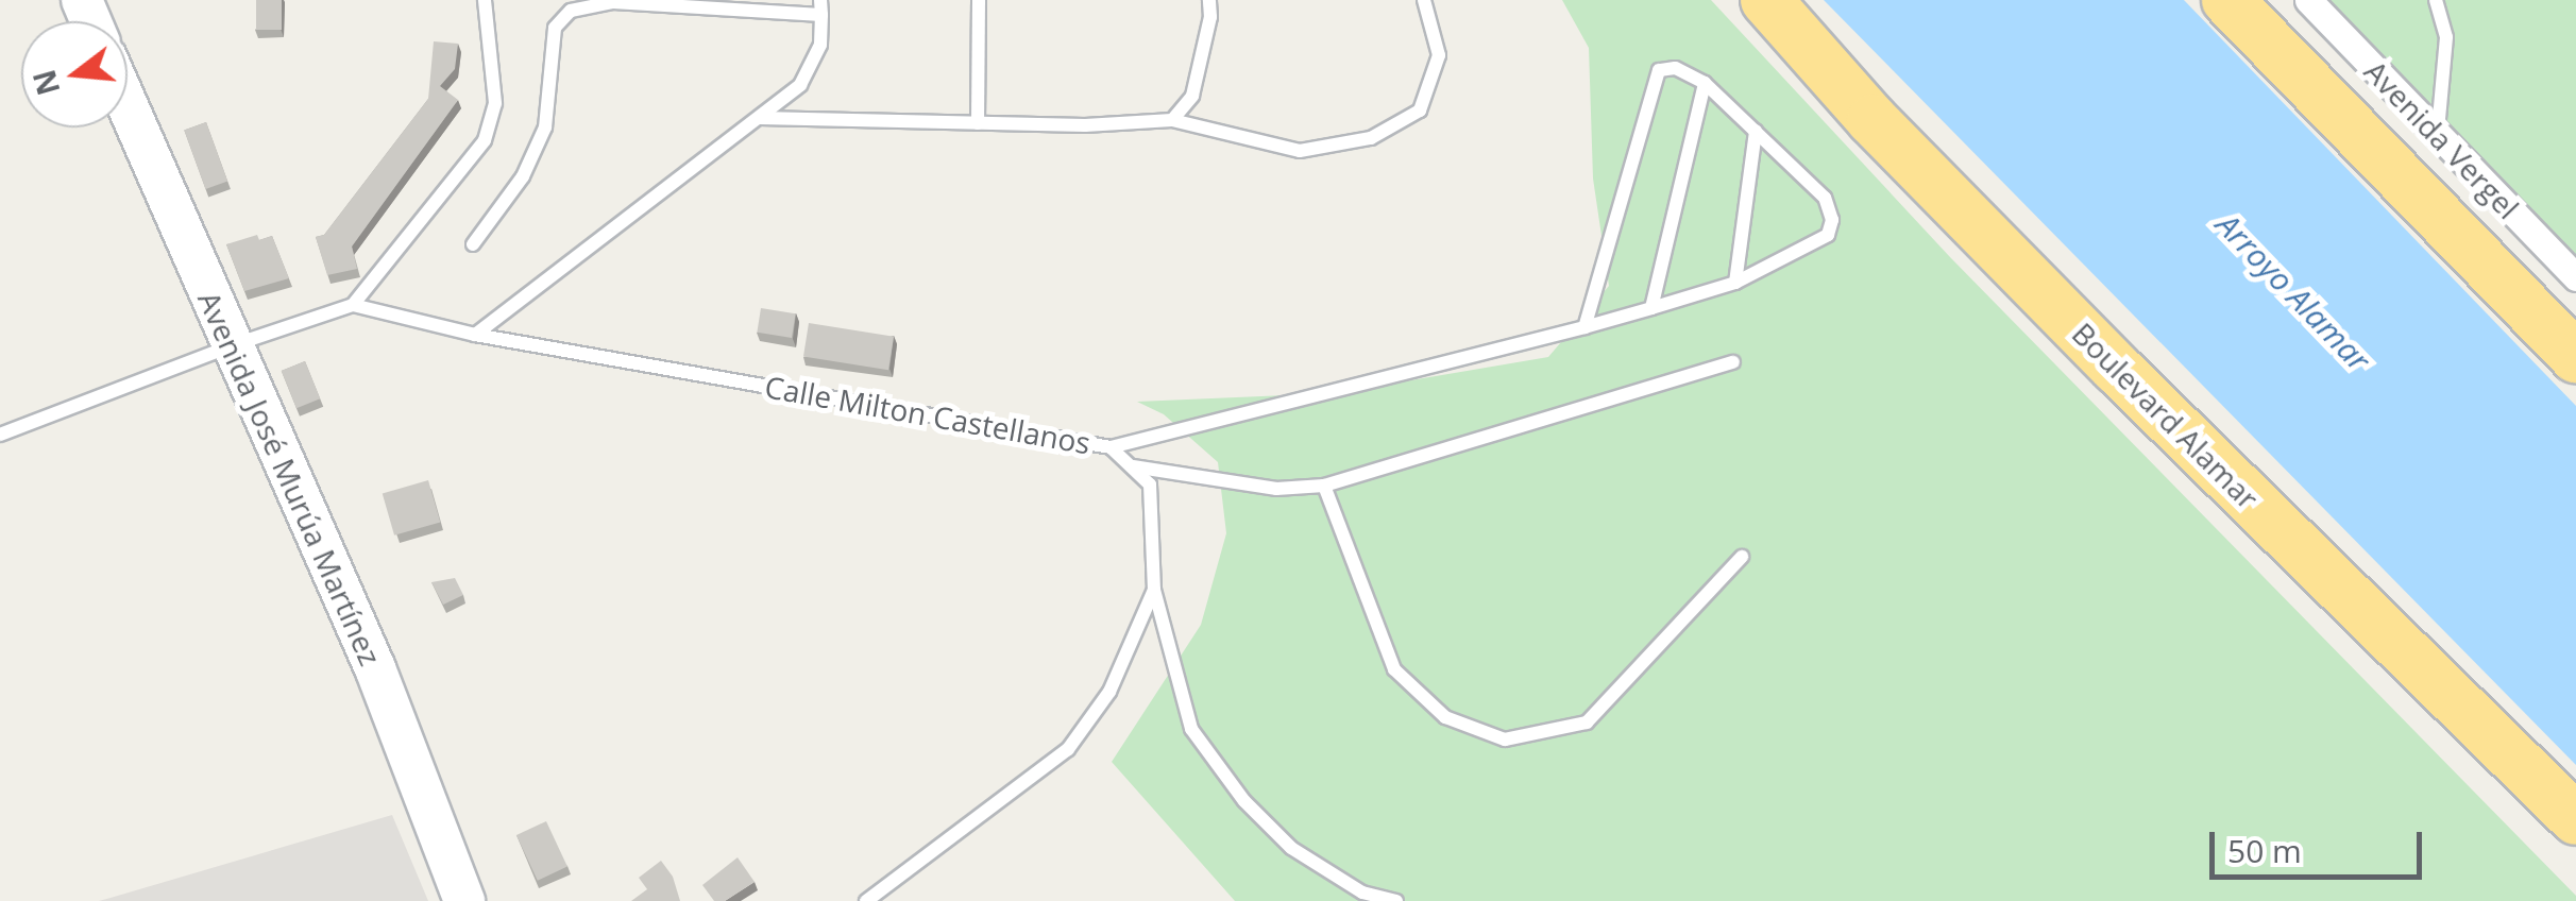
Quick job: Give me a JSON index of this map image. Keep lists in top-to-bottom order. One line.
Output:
{"streets":{"highway":["Boulevard Alamar"],"main road":["Avenida José Murúa Martínez"],"street":["Avenida Vergel"],"lane":["Calle Milton Castellanos"]},"water":["Arroyo Alamar"],"scale_bar":"50 m","north":"left"}
